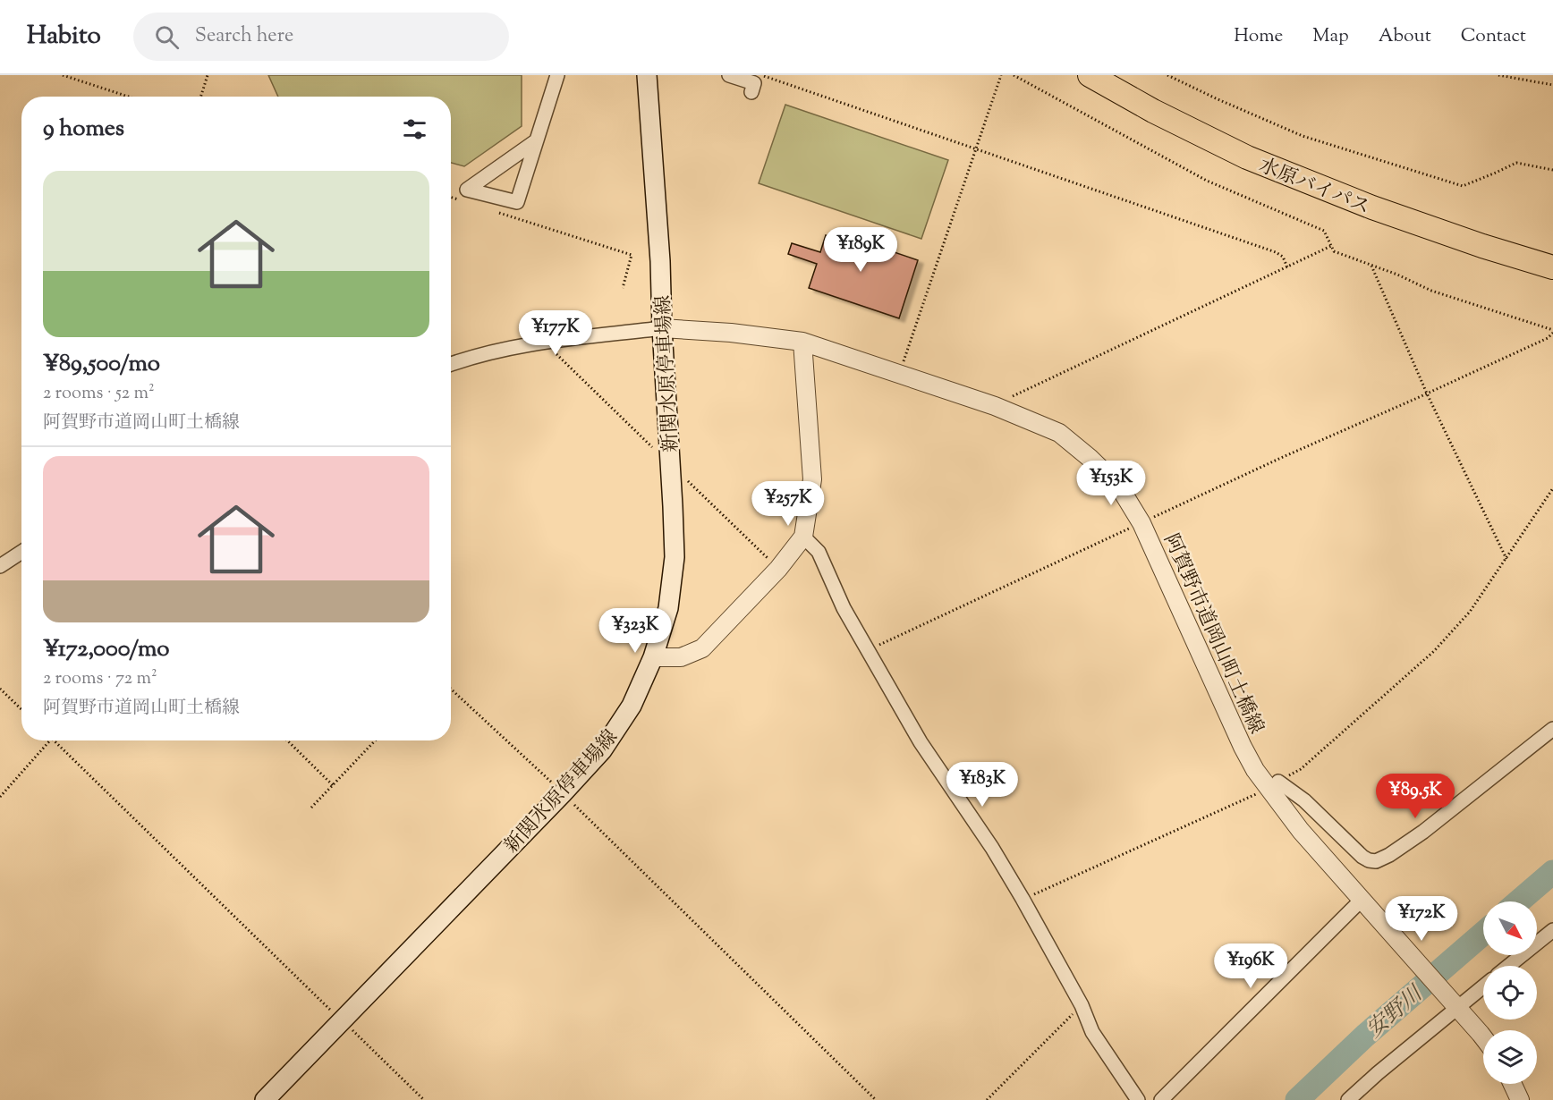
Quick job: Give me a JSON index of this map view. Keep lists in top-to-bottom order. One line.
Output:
{"streets":{"highway":["水原バイパス"],"main road":["新関水原停車場線"],"street":["阿賀野市道岡山町土橋線"]},"crossings":[["新関水原停車場線","阿賀野市道岡山町土橋線"]],"water":["安野川"],"north":"bottom right","page":{"header":"Habito","search":"Search here","nav":["Home","Map","About","Contact"],"heading":"9 homes","list":[{"name":"¥89,500/mo","note":"2 rooms · 52 m² · 阿賀野市道岡山町土橋線"},{"name":"¥172,000/mo","note":"2 rooms · 72 m² · 阿賀野市道岡山町土橋線"}],"price":["¥189K","¥177K","¥153K","¥257K","¥323K","¥183K","¥89.5K","¥172K","¥196K"]}}
